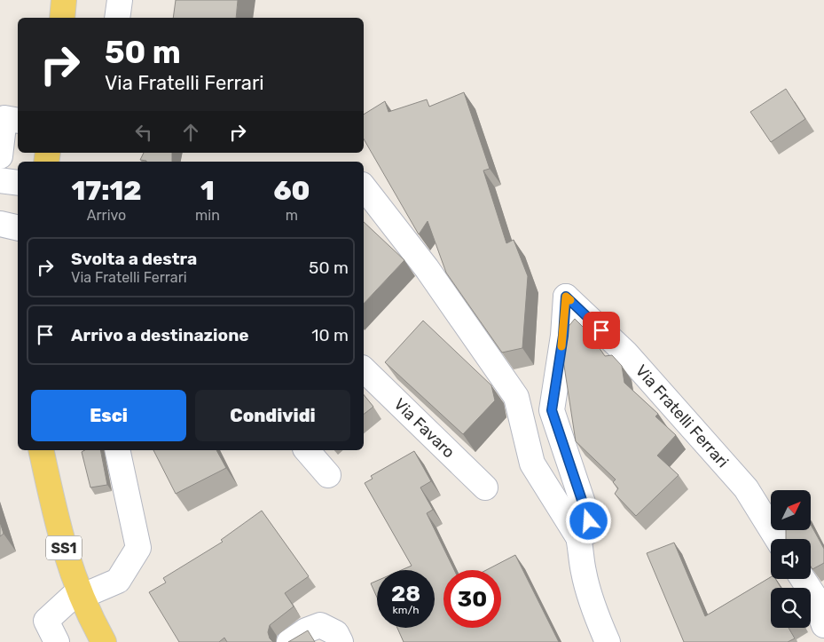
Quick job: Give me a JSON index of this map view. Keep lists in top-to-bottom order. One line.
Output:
{"streets":{"main road":["SS1"],"street":["Via Fratelli Ferrari","Via Favaro"]},"north":"top right","page":{"turn":["50 m","Via Fratelli Ferrari"],"eta":["17:12","Arrivo","1","min","60","m"],"list":[{"name":"Svolta a destra","note":"Via Fratelli Ferrari","value":"50 m"},{"name":"Arrivo a destinazione","value":"10 m"}],"buttons":["Esci","Condividi"],"speed":"28 km/h","limit":"30"}}
